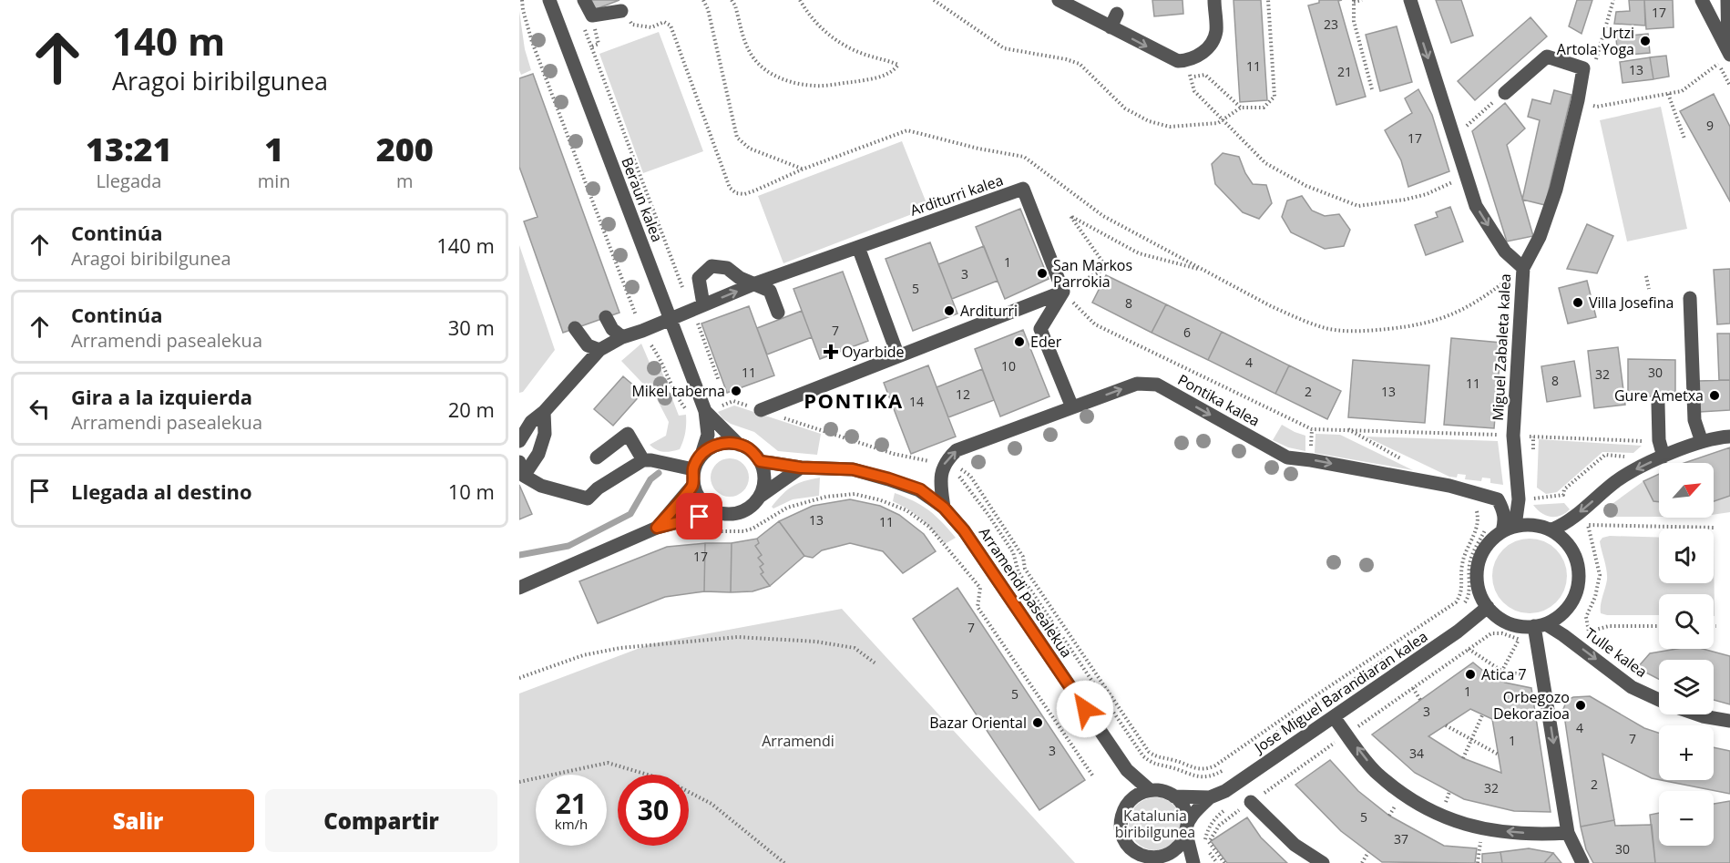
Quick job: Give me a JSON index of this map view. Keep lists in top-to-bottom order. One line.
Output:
{"streets":{"street":["Arditurri kalea","Beraun kalea","Miguel Zabaleta kalea","Pontika kalea","Arramendi pasealekua","Tulle kalea","Jose Miguel Barandiaran kalea"]},"crossings":[["Arditurri kalea","Beraun kalea"],["Beraun kalea","Arramendi pasealekua"],["Miguel Zabaleta kalea","Pontika kalea"],["Miguel Zabaleta kalea","Tulle kalea"],["Miguel Zabaleta kalea","Jose Miguel Barandiaran kalea"],["Pontika kalea","Tulle kalea"],["Pontika kalea","Jose Miguel Barandiaran kalea"],["Tulle kalea","Jose Miguel Barandiaran kalea"]],"one_way":["Miguel Zabaleta kalea","Tulle kalea"],"districts":["PONTIKA"],"parks":["Arramendi","Katalunia biribilgunea"],"places":{"other":["Urtzi Artola Yoga","San Markos Parrokia","Villa Josefina","Arditurri","Eder","Mikel taberna","Gure Ametxa","Atica 7","Orbegozo Dekorazioa","Bazar Oriental"],"health":["Oyarbide"]},"house_numbers":["17","23","11","13","21","9","17","1","3","5","8","7","6","4","10","11","30","32","8","11","2","13","12","14","13","11","17","7","1","5","3","4","7","1","3","34","2","32","5","37","30"],"north":"top right","page":{"turn":["140 m","Aragoi biribilgunea"],"eta":["13:21","Llegada","1","min","200","m"],"list":[{"name":"Continúa","note":"Aragoi biribilgunea","value":"140 m"},{"name":"Continúa","note":"Arramendi pasealekua","value":"30 m"},{"name":"Gira a la izquierda","note":"Arramendi pasealekua","value":"20 m"},{"name":"Llegada al destino","value":"10 m"}],"map_buttons":["+","−"],"speed":"21 km/h","limit":"30","buttons":["Salir","Compartir"]}}
